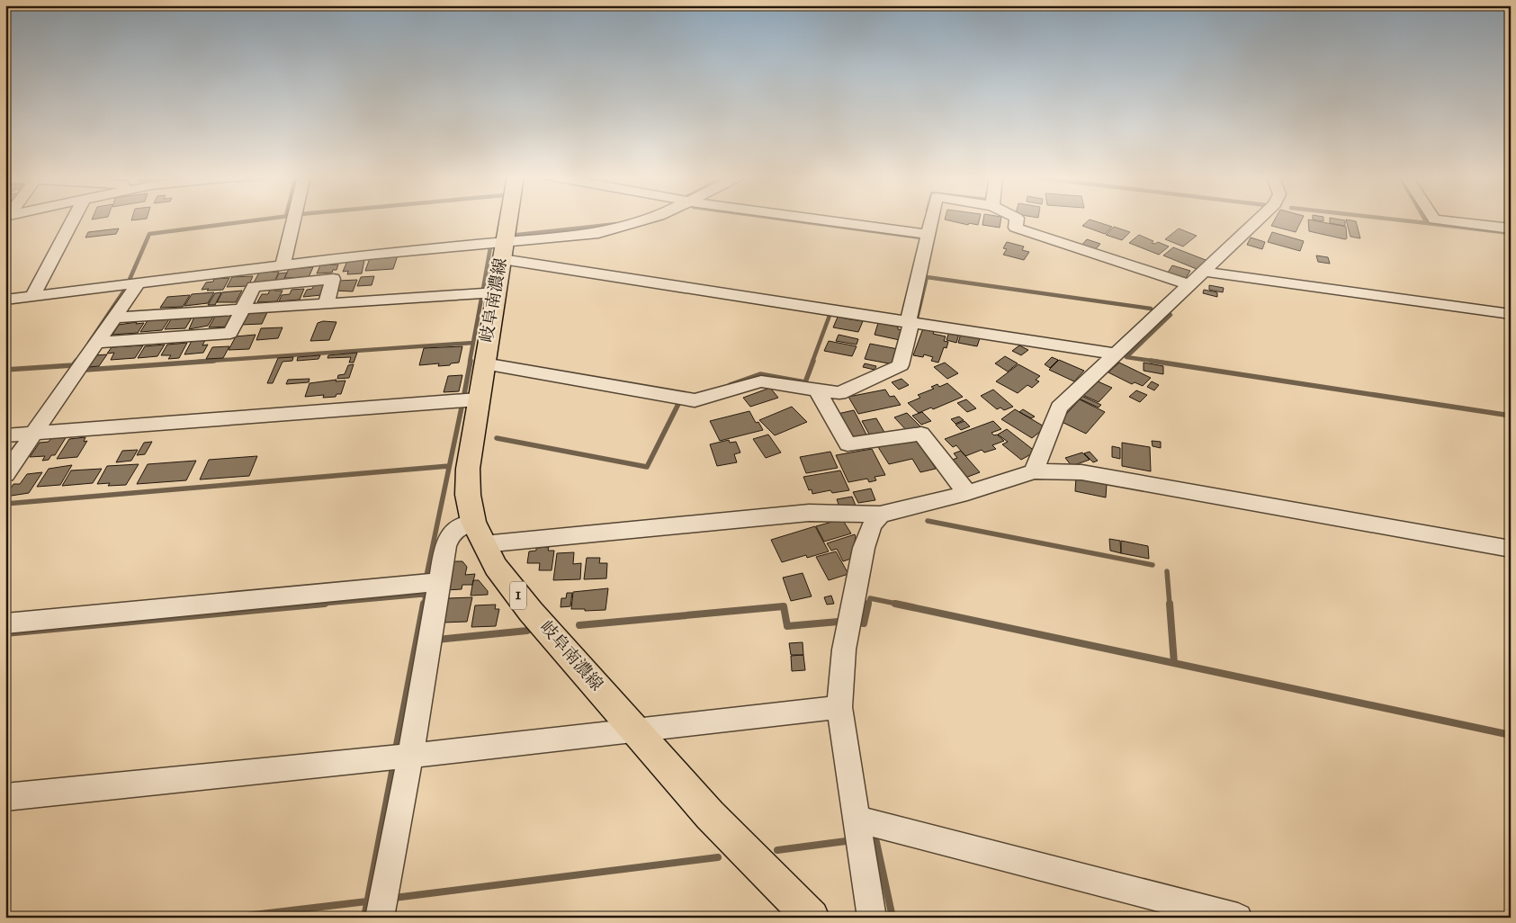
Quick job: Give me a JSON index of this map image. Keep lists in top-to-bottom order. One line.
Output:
{"streets":{"main road":["岐阜南濃線","1"]}}
